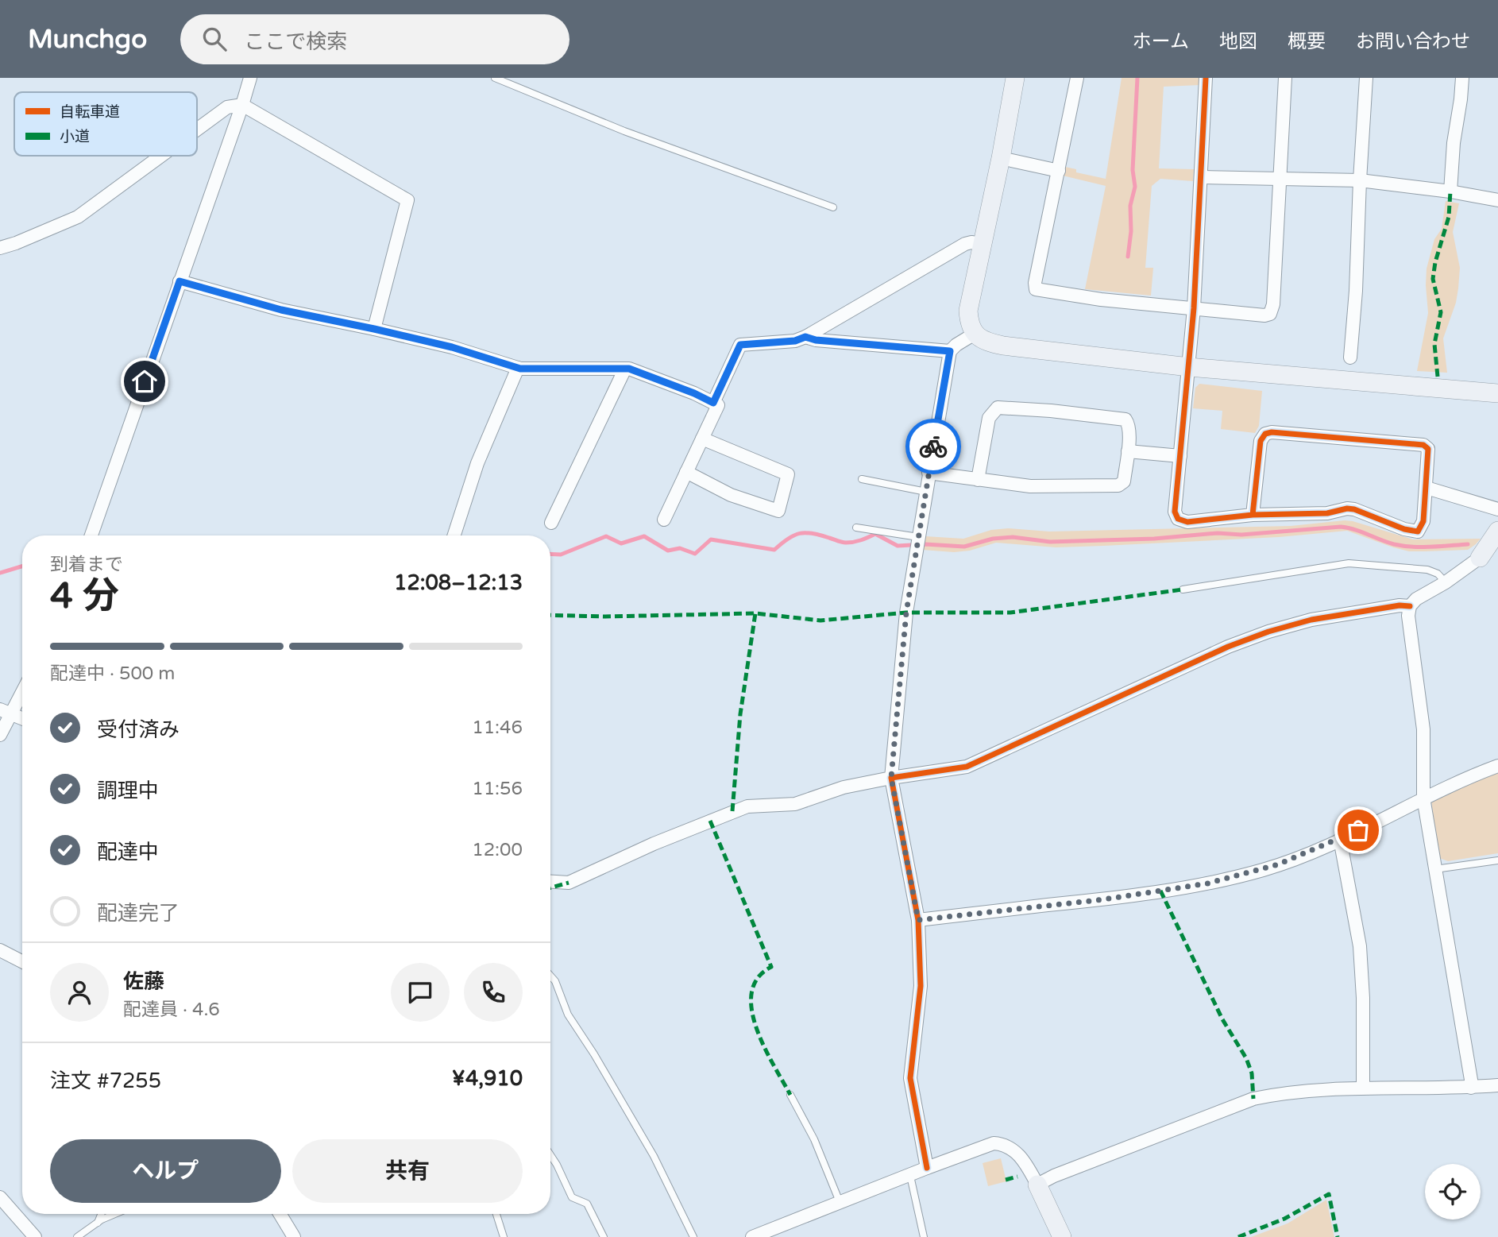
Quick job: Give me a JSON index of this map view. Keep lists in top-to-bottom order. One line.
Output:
{"legend":["自転車道","小道"],"page":{"header":"Munchgo","search":"ここで検索","nav":["ホーム","地図","概要","お問い合わせ"],"heading":["4 分","到着まで","12:08–12:13"],"panel":["佐藤","配達員 · 4.6","注文 #7255","¥4,910"],"bar":"配達中 · 500 m","list":[["受付済み","11:46"],["調理中","11:56"],["配達中","12:00"],"配達完了"],"buttons":["ヘルプ","共有"]}}
